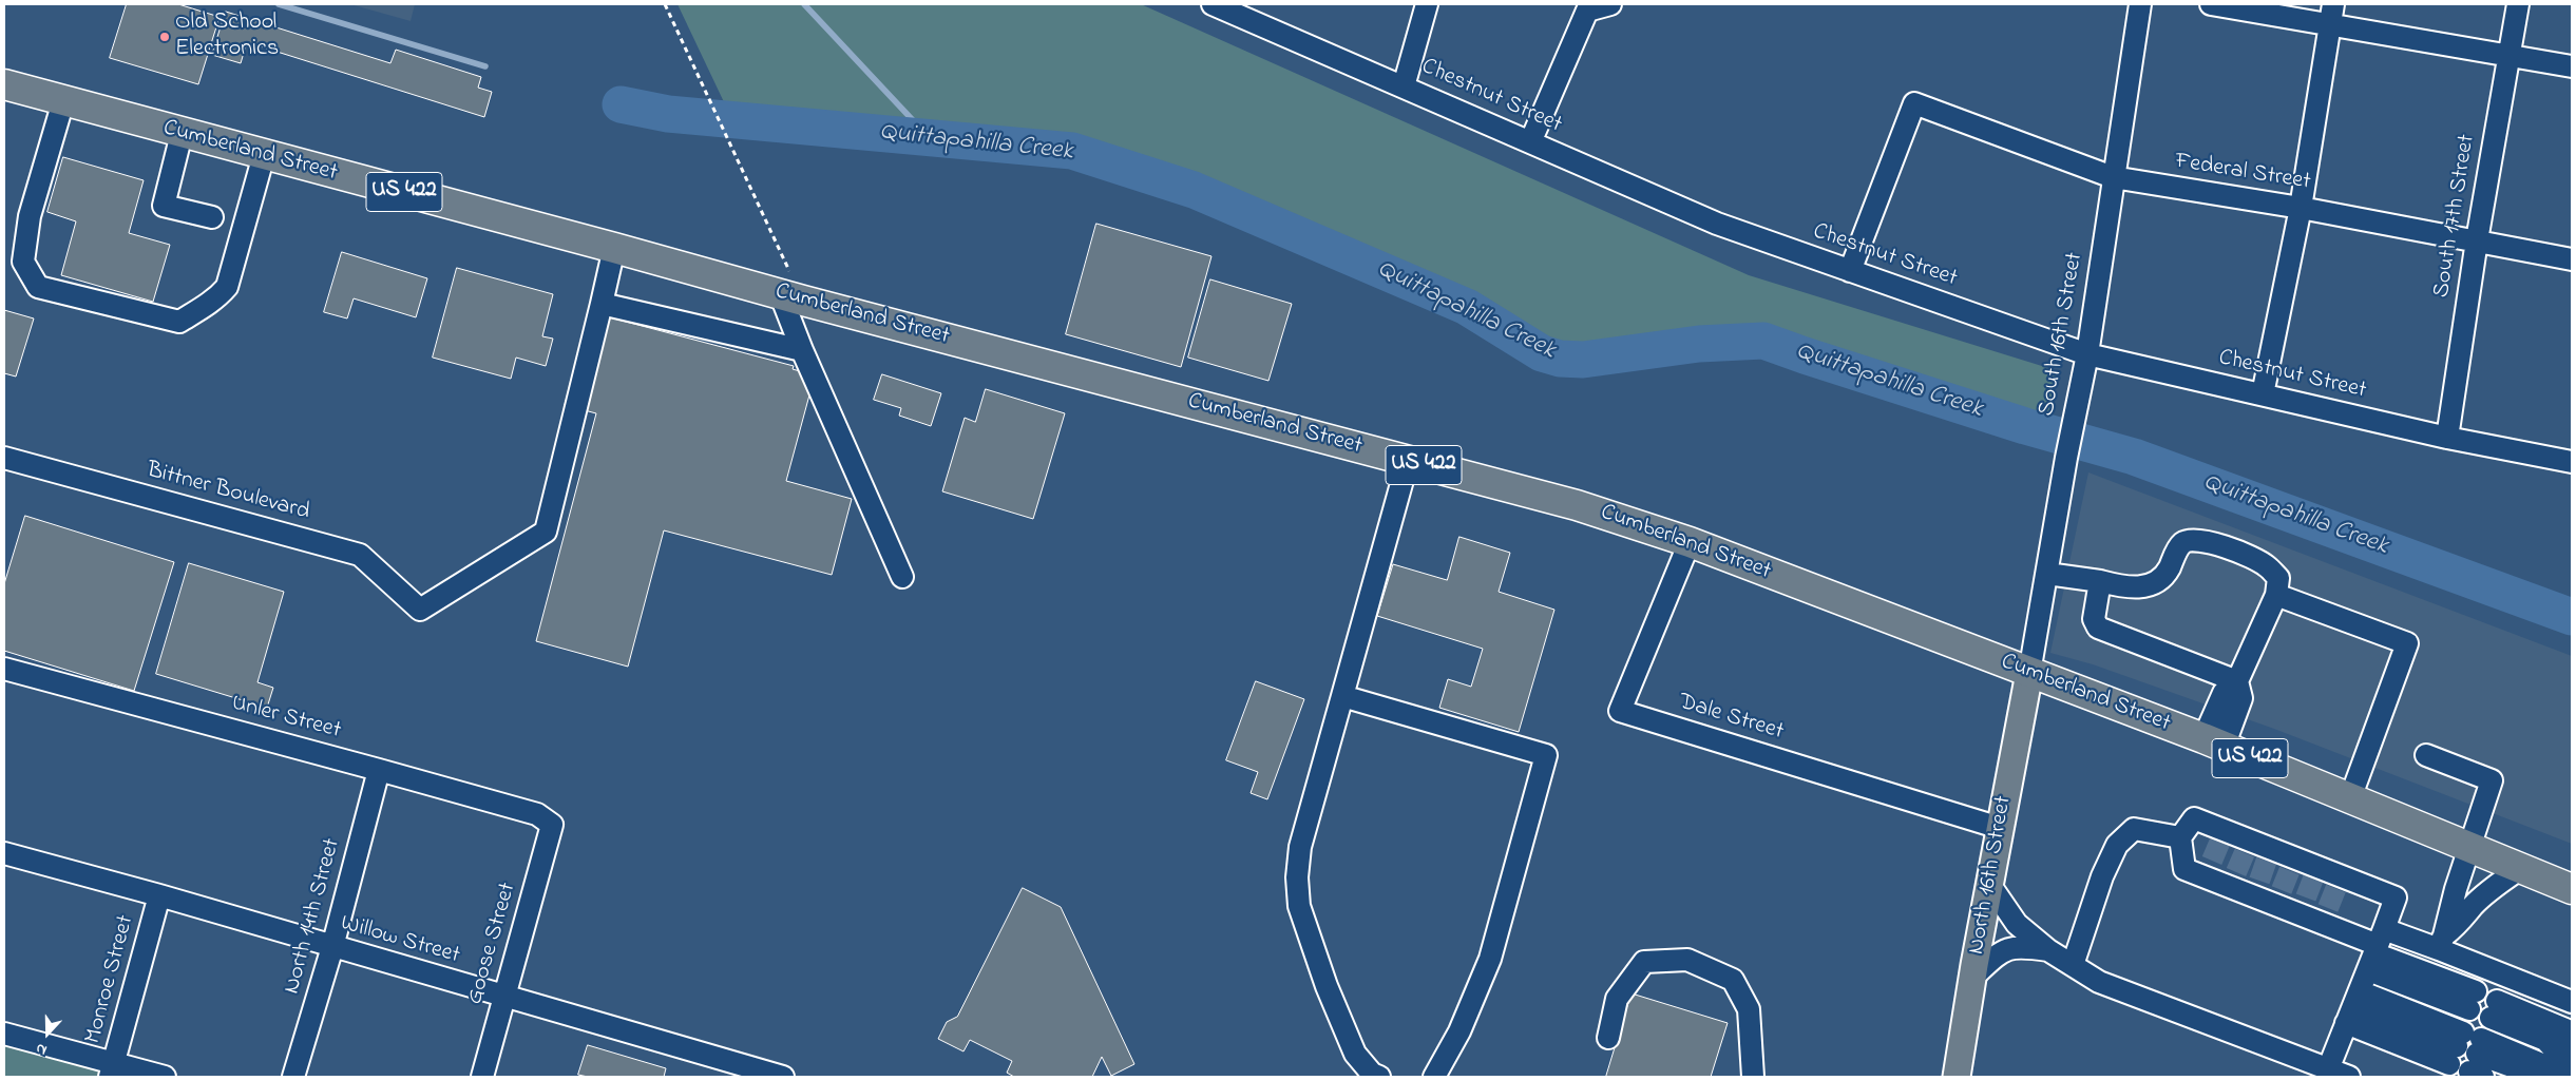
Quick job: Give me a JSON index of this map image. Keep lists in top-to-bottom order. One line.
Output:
{"streets":{"highway":["Cumberland Street","US 422"],"main road":["North 16th Street"],"street":["Chestnut Street","Federal Street","South 17th Street","South 16th Street","Bittner Boulevard","Unler Street","Dale Street","North 14th Street","Willow Street","Goose Street","Monroe Street"]},"crossings":[["Chestnut Street","Federal Street"],["Chestnut Street","South 17th Street"],["Chestnut Street","South 16th Street"],["Cumberland Street","South 16th Street"],["Cumberland Street","Dale Street"],["Cumberland Street","North 16th Street"],["Federal Street","South 17th Street"],["Federal Street","South 16th Street"],["South 16th Street","North 16th Street"],["Unler Street","North 14th Street"],["Unler Street","Goose Street"],["Dale Street","North 16th Street"],["North 14th Street","Willow Street"],["Willow Street","Goose Street"],["Willow Street","Monroe Street"]],"water":["Quittapahilla Creek"],"places":["Old School Electronics"],"north":"bottom"}
